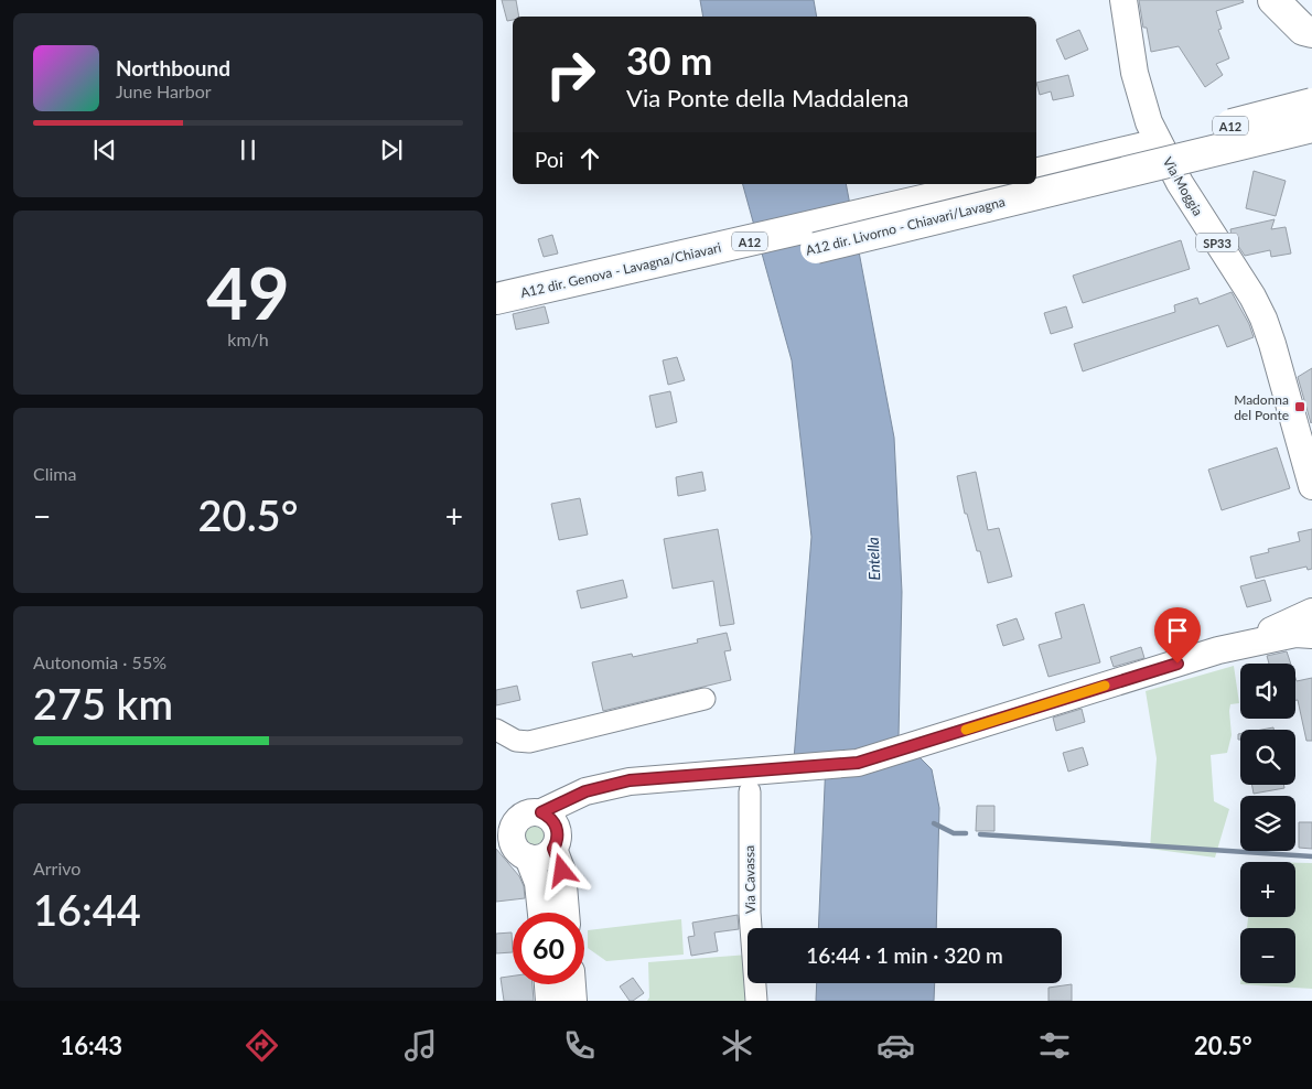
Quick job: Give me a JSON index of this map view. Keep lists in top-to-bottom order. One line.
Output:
{"streets":{"highway":["A12","A12 dir. Livorno - Chiavari/Lavagna","A12 dir. Genova - Lavagna/Chiavari"],"main road":["Via Moggia","SP33"],"street":["Via Cavassa"]},"water":["Entella"],"places":{"transit":["Madonna del Ponte"]},"page":{"turn":["30 m","Via Ponte della Maddalena"],"song":["Northbound","June Harbor"],"then":"Poi","tile":[["49","km/h"],"Clima",["Autonomia · 55%","275 km"],["Arrivo","16:44"]],"heat":["−","20.5°","+"],"map_buttons":["+","−"],"limit":"60","trip":"16:44 · 1 min · 320 m","tabs":["16:43","20.5°"]}}
